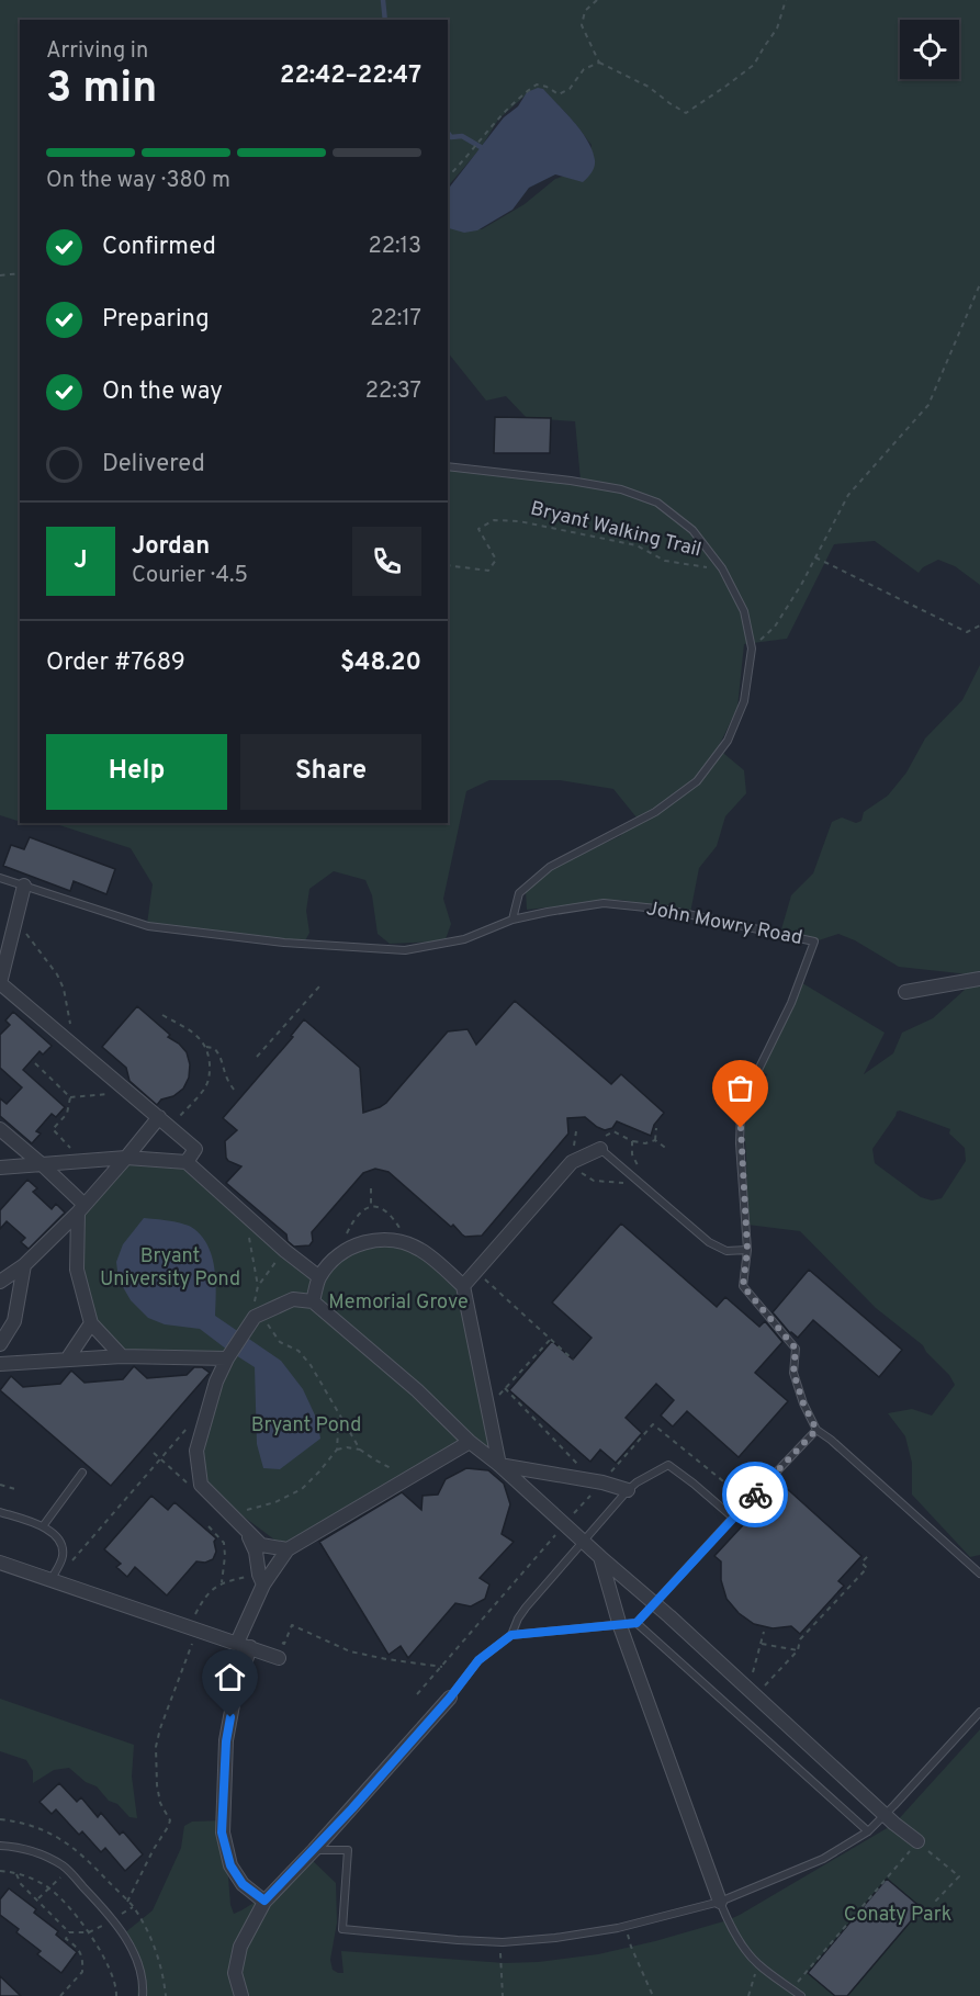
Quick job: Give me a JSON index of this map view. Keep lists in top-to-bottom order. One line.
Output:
{"streets":{"lane":["John Mowry Road"],"path":["Bryant Walking Trail"]},"parks":["Bryant University Pond","Memorial Grove","Bryant Pond","Conaty Park"],"page":{"heading":["3 min","Arriving in","22:42–22:47"],"panel":["Jordan","Courier · 4.5","Order #7689","$48.20"],"bar":"On the way · 380 m","list":[["Confirmed","22:13"],["Preparing","22:17"],["On the way","22:37"],"Delivered"],"round":"J","buttons":["Help","Share"]}}
